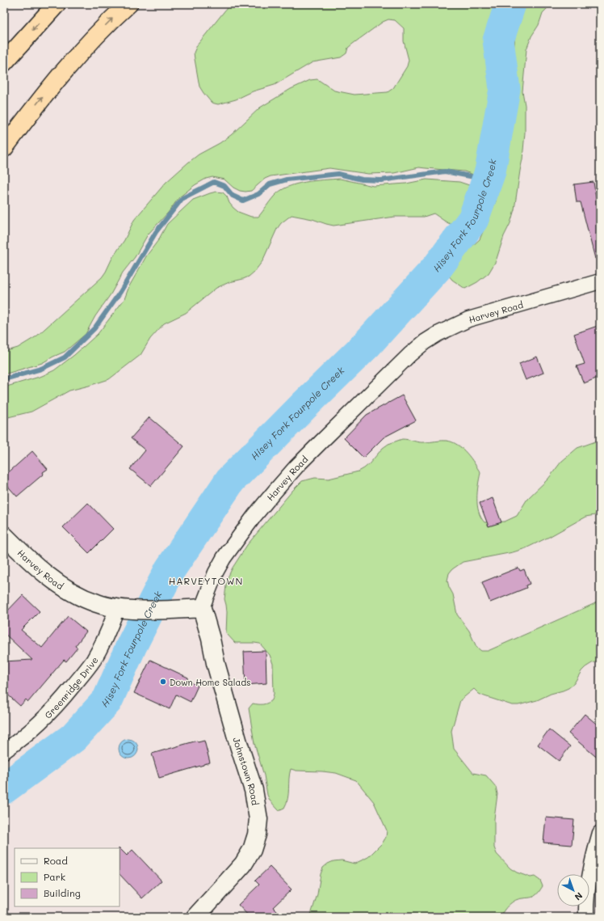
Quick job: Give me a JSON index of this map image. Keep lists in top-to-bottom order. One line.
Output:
{"streets":{"street":["Harvey Road","Greenridge Drive","Johnstown Road"]},"crossings":[["Harvey Road","Greenridge Drive"],["Harvey Road","Johnstown Road"]],"districts":["HARVEYTOWN"],"water":["Hisey Fork Fourpole Creek"],"places":["Down Home Salads"],"legend":["Road","Park","Building"],"north":"bottom right"}
